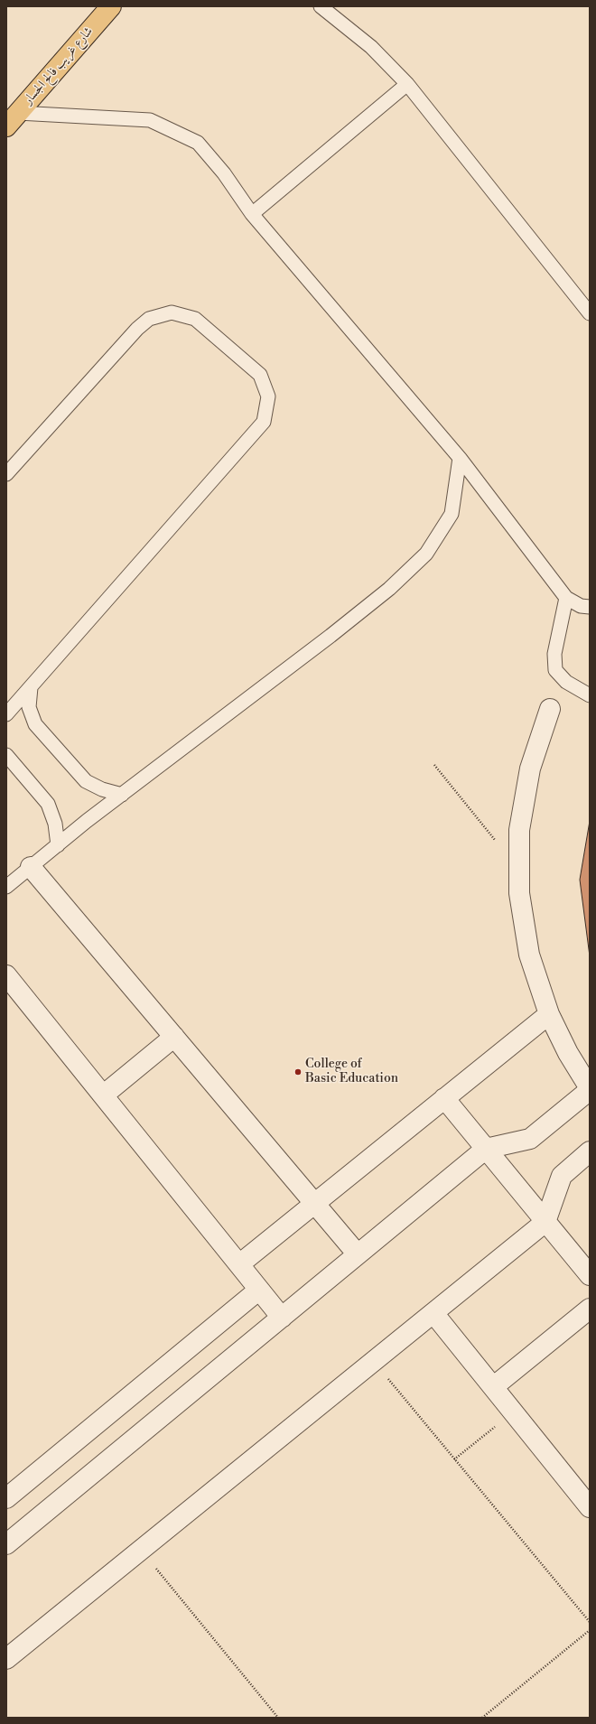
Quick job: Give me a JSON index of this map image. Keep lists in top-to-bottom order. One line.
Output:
{"streets":{"main road":["شارع غريب فالح الجسار"]},"places":["College of Basic Education"]}
